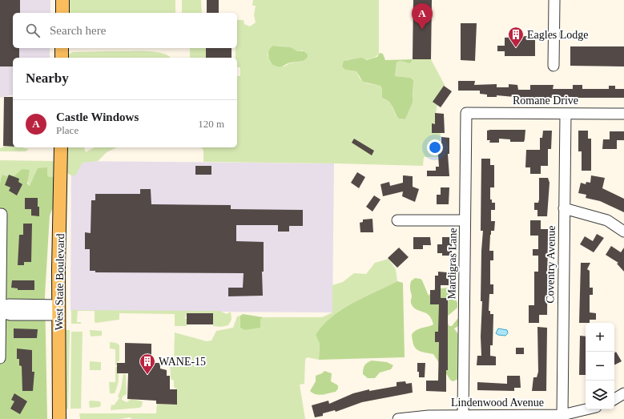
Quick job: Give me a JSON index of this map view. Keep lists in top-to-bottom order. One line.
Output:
{"streets":{"main road":["West State Boulevard"],"street":["Romane Drive","Mardigras Lane","Coventry Avenue","Lindenwood Avenue"]},"crossings":[["Romane Drive","Mardigras Lane"],["Romane Drive","Coventry Avenue"],["Mardigras Lane","Lindenwood Avenue"],["Coventry Avenue","Lindenwood Avenue"]],"places":{"building":["Eagles Lodge","WANE-15"]},"page":{"pins":"A","search":"Search here","heading":"Nearby","list":[{"mark":"A","name":"Castle Windows","note":"Place","value":"120 m"}],"map_buttons":["+","−"]}}
